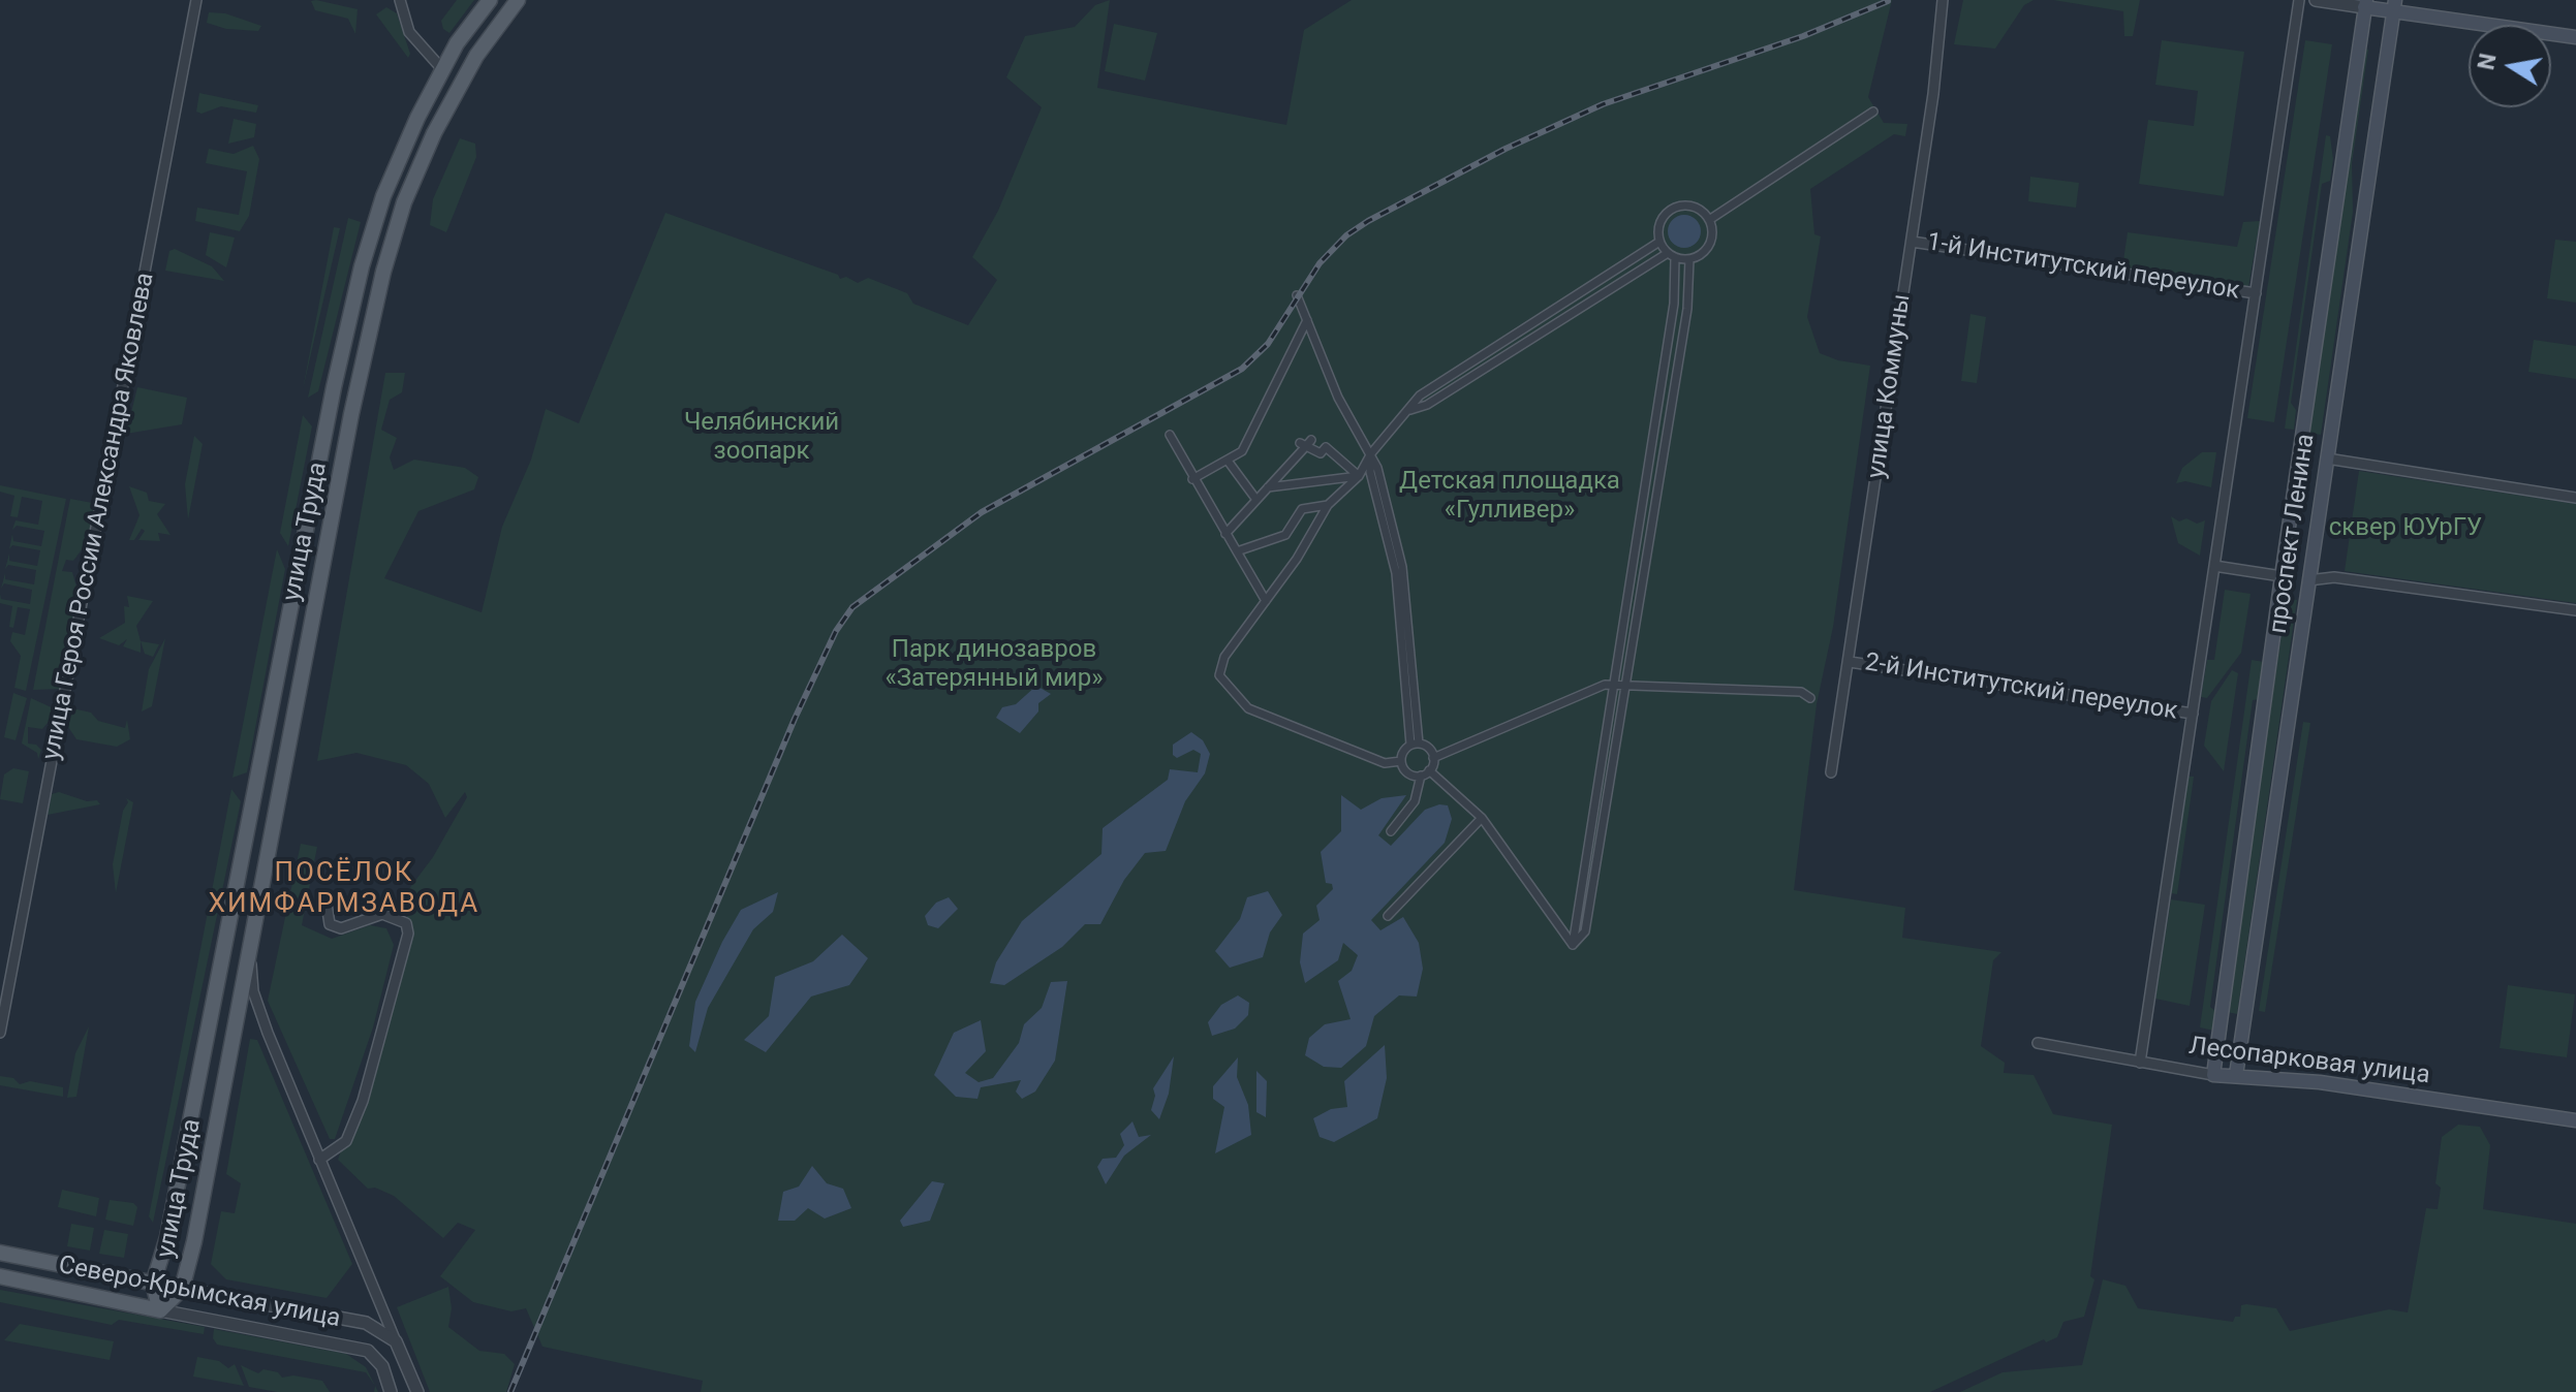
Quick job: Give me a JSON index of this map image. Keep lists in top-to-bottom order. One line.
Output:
{"streets":{"main road":["улица Труда","проспект Ленина","Лесопарковая улица","Северо-Крымская улица"],"street":["1-й Институтский переулок","улица Коммуны","улица Героя России Александра Яковлева","2-й Институтский переулок"]},"crossings":[["1-й Институтский переулок","улица Коммуны"],["улица Коммуны","2-й Институтский переулок"],["улица Труда","Северо-Крымская улица"],["проспект Ленина","Лесопарковая улица"]],"districts":["ПОСЁЛОК ХИМФАРМЗАВОДА"],"parks":["Челябинский зоопарк","Детская площадка «Гулливер»","сквер ЮУрГУ","Парк динозавров «Затерянный мир»"],"north":"left"}
